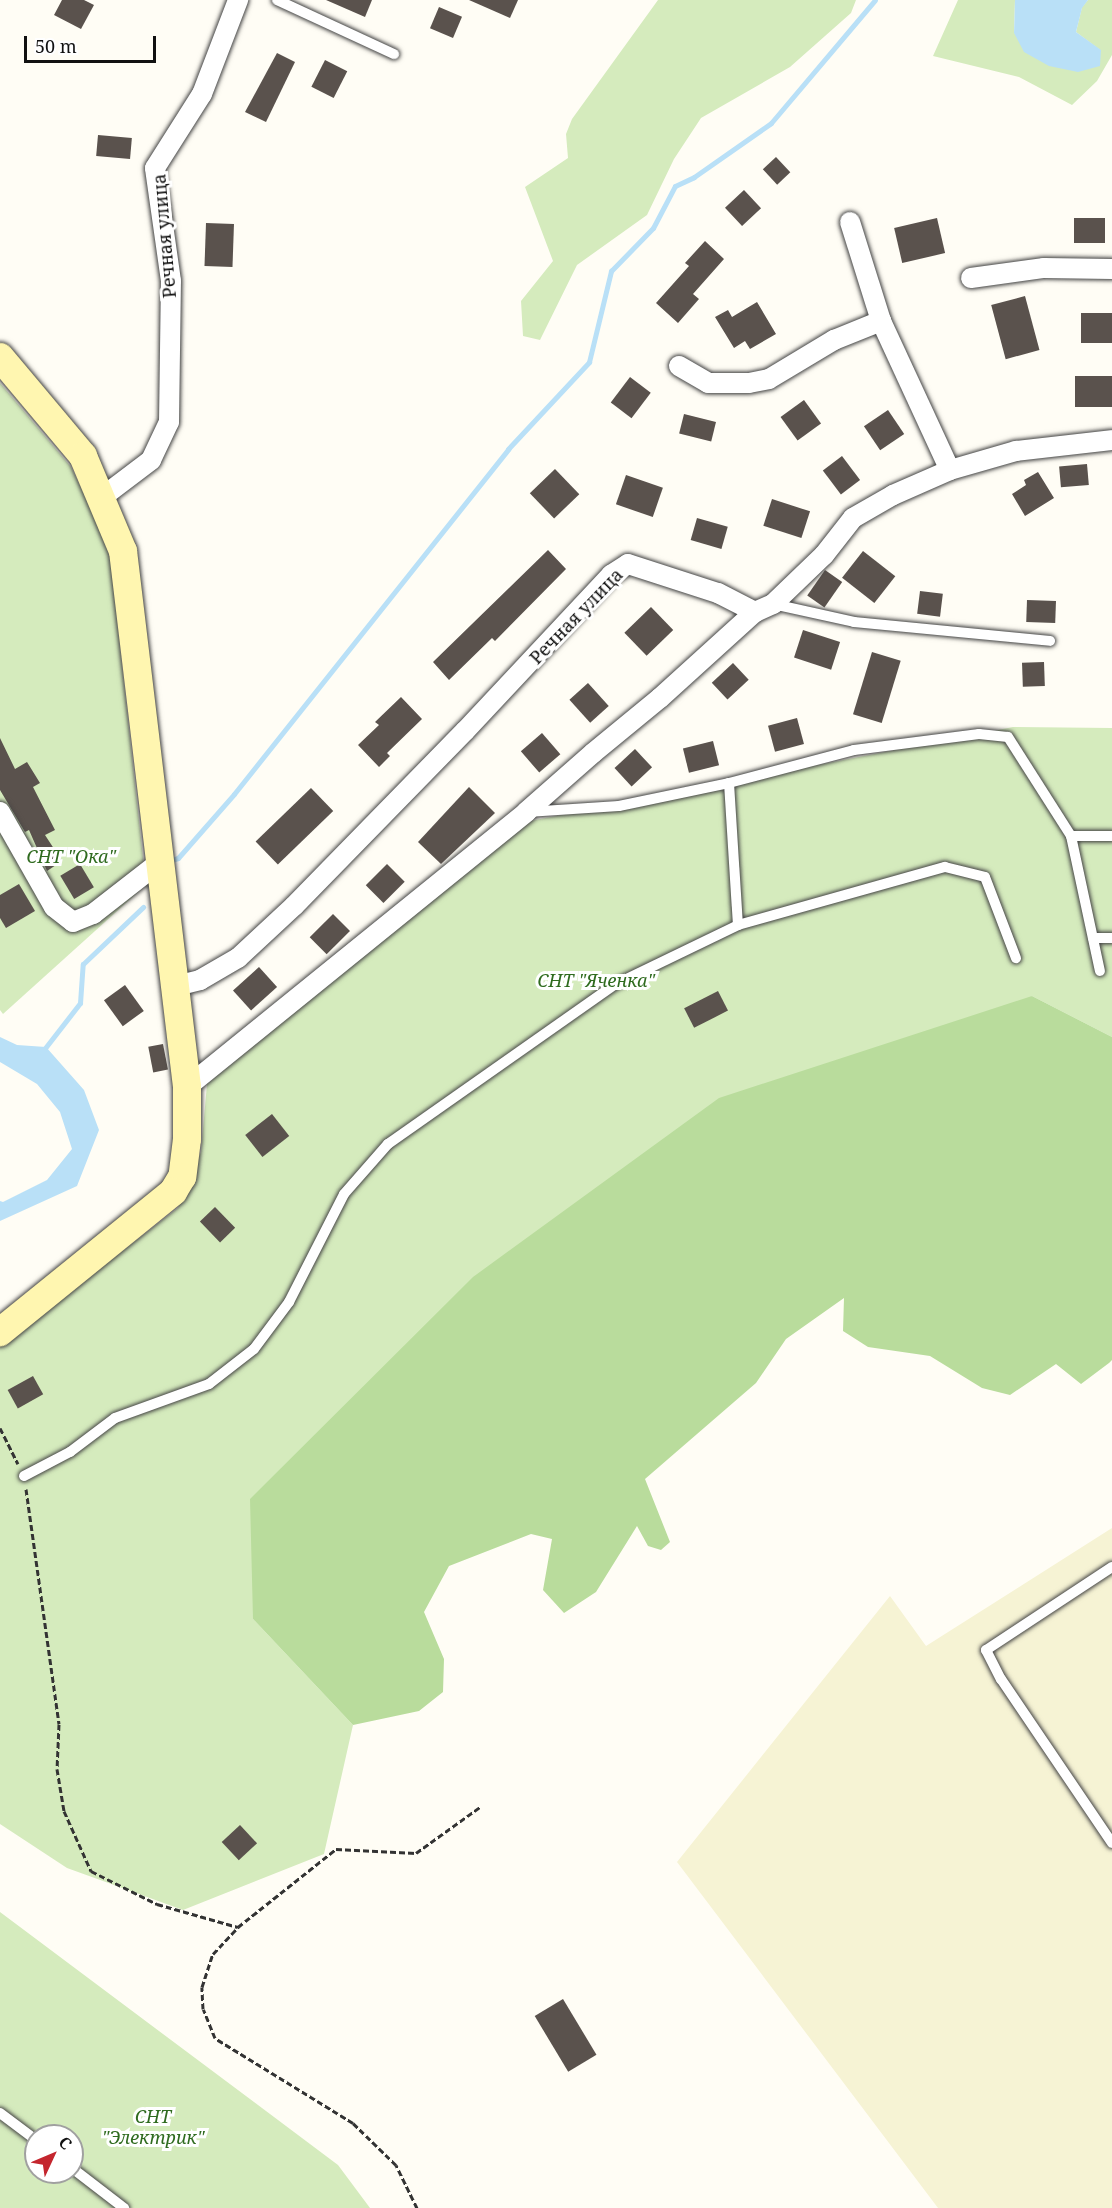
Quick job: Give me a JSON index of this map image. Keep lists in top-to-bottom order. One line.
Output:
{"streets":{"street":["Речная улица"]},"parks":["СНТ \"Ока\"","СНТ \"Яченка\"","СНТ \"Электрик\""],"scale_bar":"50 m","north":"top right"}
